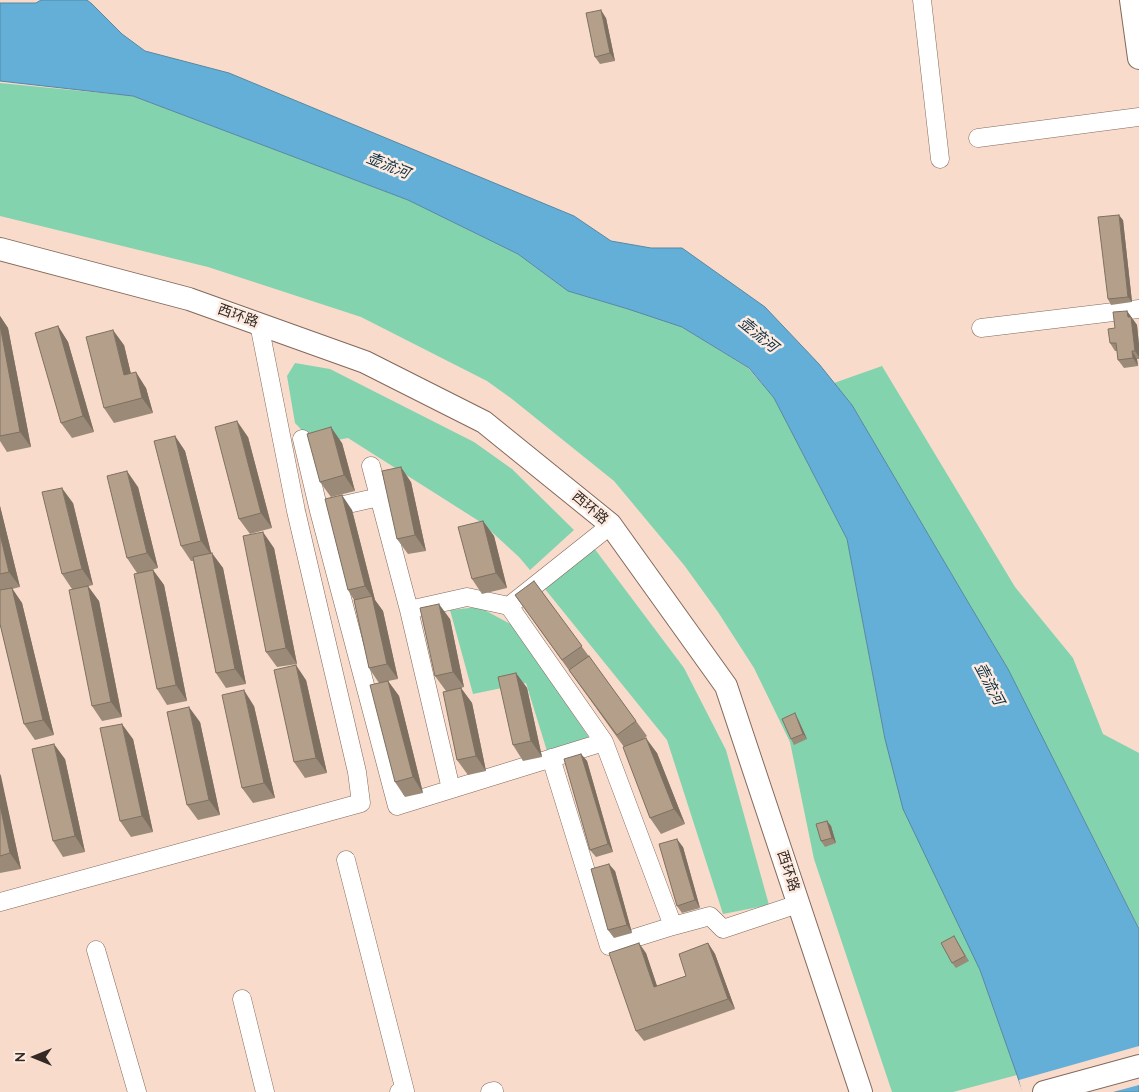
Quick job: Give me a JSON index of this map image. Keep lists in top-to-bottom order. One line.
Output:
{"streets":{"main road":["西环路"]},"water":["壶流河"],"north":"left"}
